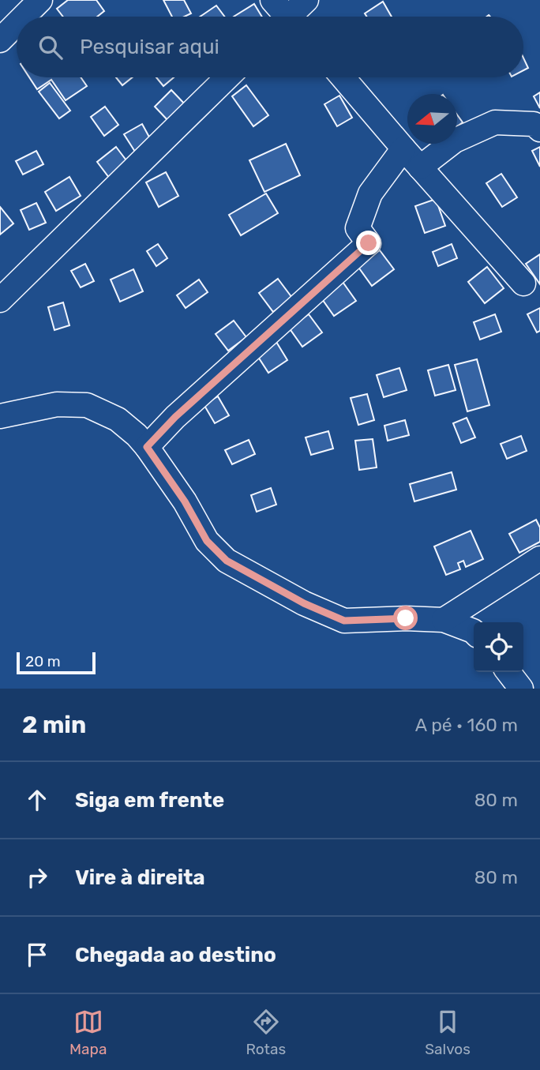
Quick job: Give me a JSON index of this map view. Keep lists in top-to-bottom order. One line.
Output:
{"scale_bar":"20 m","north":"left","page":{"search":"Pesquisar aqui","scale":"20 m","heading":["2 min","A pé · 160 m"],"list":[["Siga em frente","80 m"],["Vire à direita","80 m"],"Chegada ao destino"],"nav":["Mapa","Rotas","Salvos"]}}
